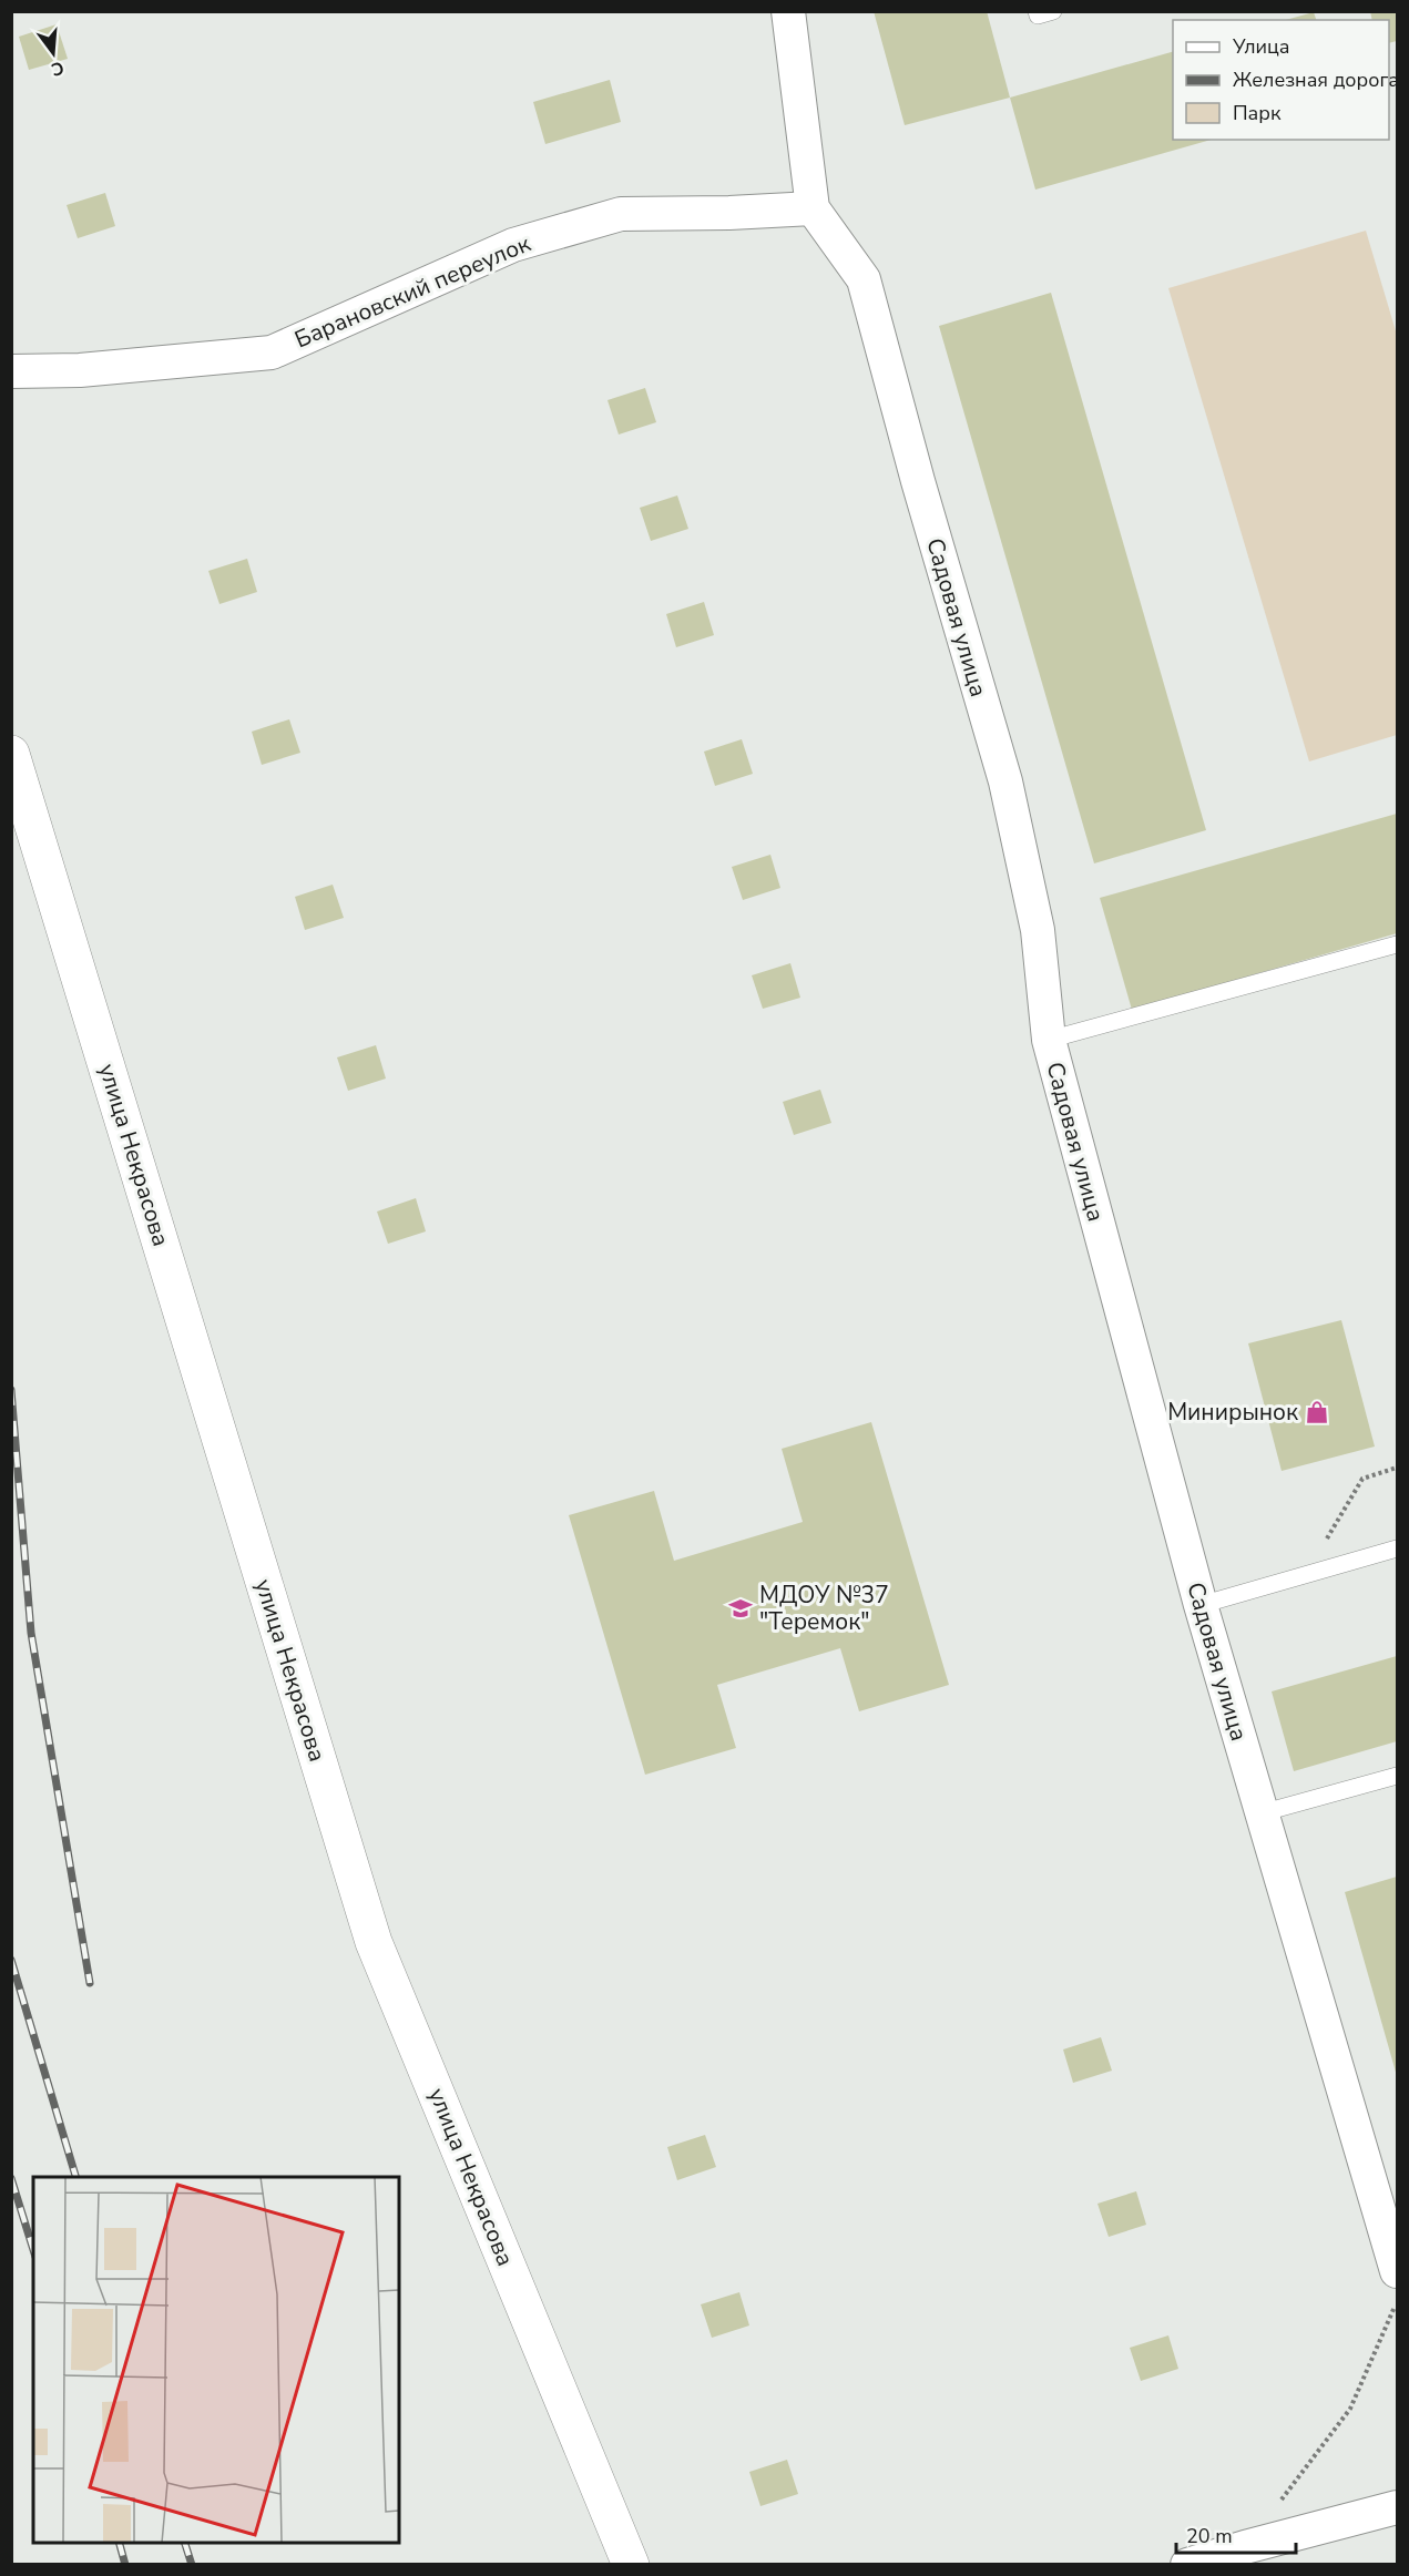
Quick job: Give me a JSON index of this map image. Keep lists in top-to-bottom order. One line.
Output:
{"streets":{"street":["Барановский переулок","Садовая улица","улица Некрасова"]},"crossings":[["Барановский переулок","Садовая улица"]],"places":{"shop":["Минирынок"],"school or university":["МДОУ №37 \"Теремок\""]},"legend":["Улица","Железная дорога","Парк"],"scale_bar":"20 m","north":"bottom"}
